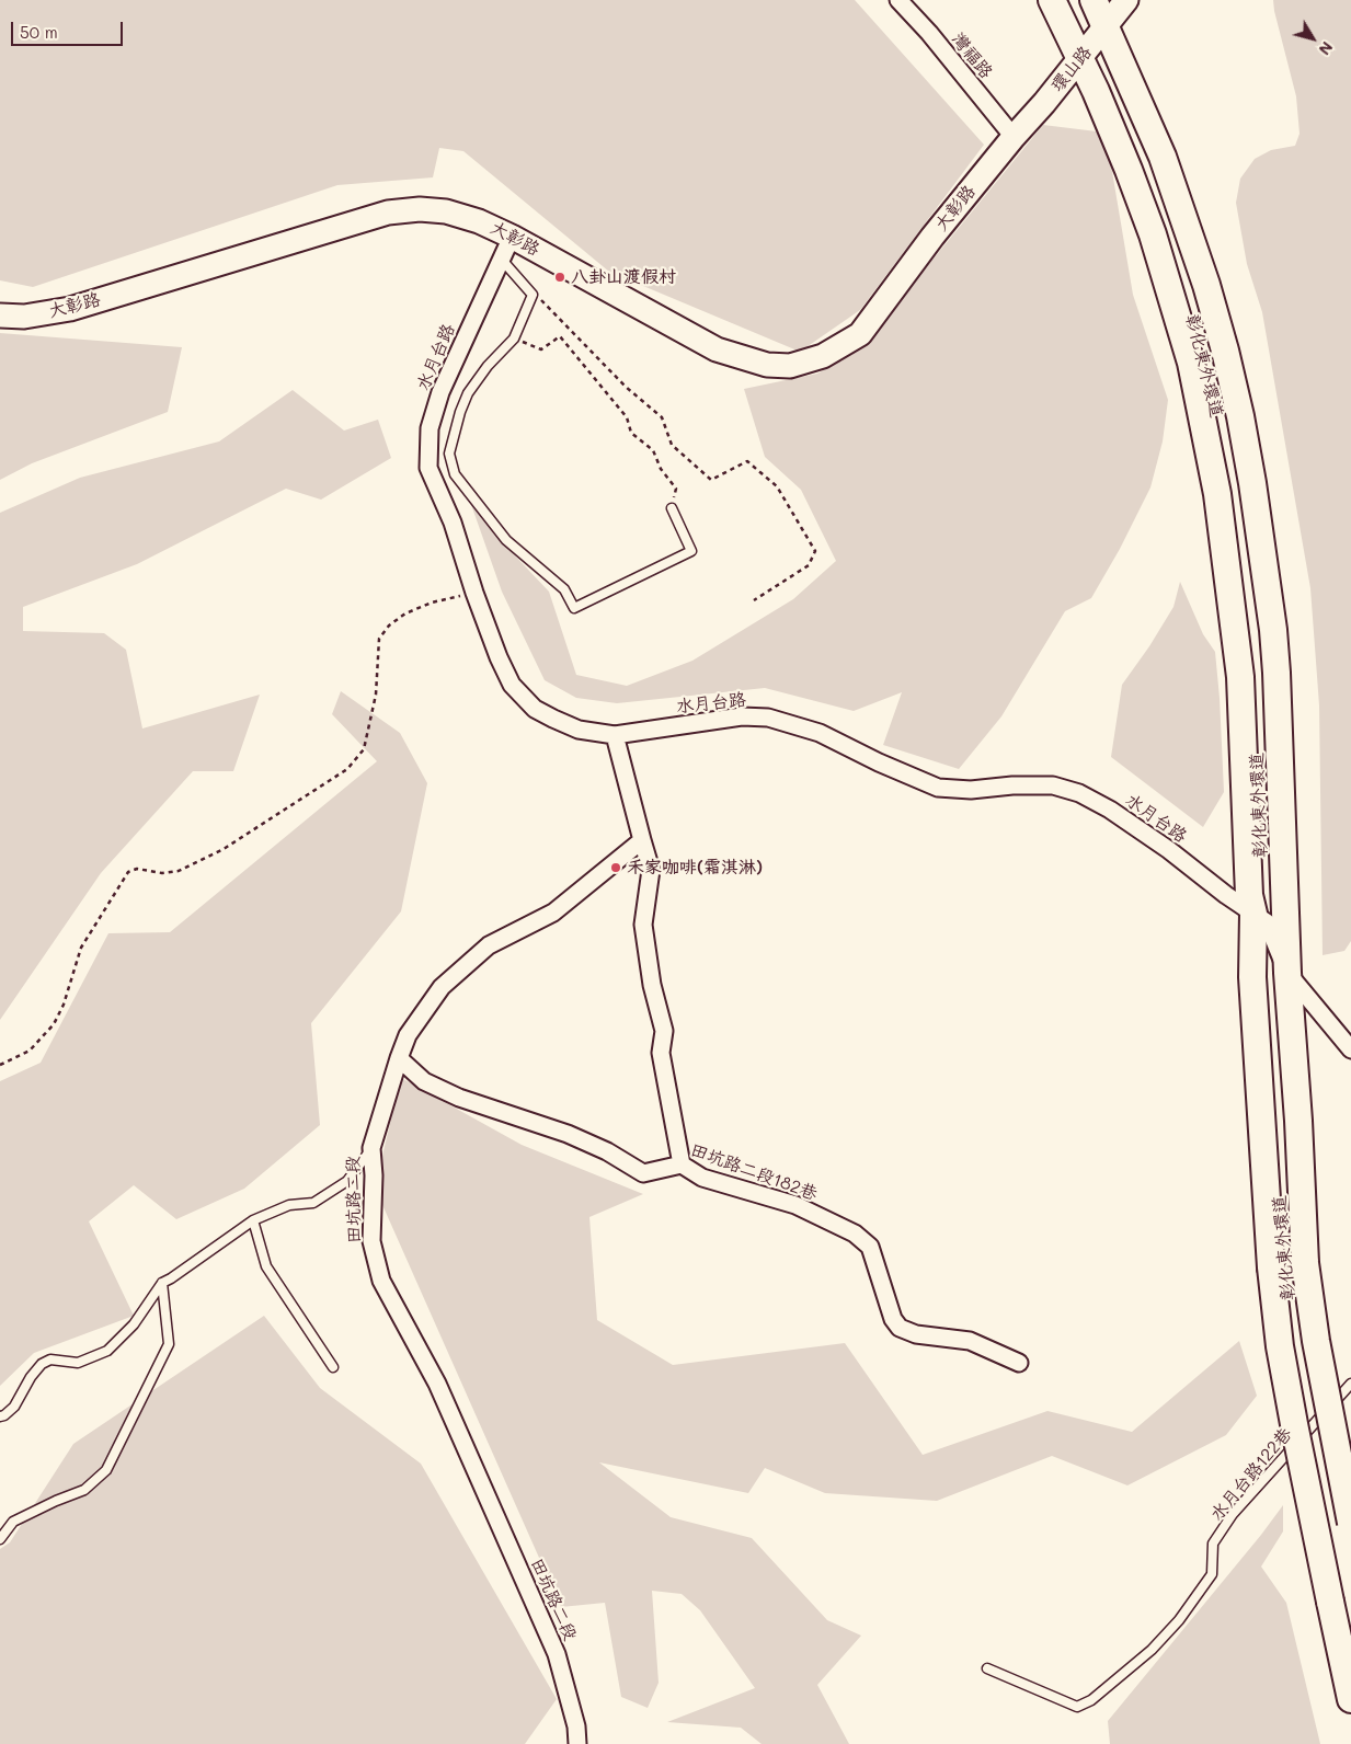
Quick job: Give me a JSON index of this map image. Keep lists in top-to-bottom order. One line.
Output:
{"streets":{"main road":["環山路","大彰路","彰化東外環道"],"street":["灣福路","水月台路","田坑路二段182巷","田坑路二段"],"lane":["水月台路122巷"]},"crossings":[["灣福路","環山路"],["灣福路","大彰路"],["環山路","大彰路"],["環山路","彰化東外環道"],["大彰路","水月台路"],["水月台路","彰化東外環道"],["田坑路二段182巷","田坑路二段"]],"places":["八卦山渡假村","禾家咖啡(霜淇淋)"],"scale_bar":"50 m","north":"bottom right"}
